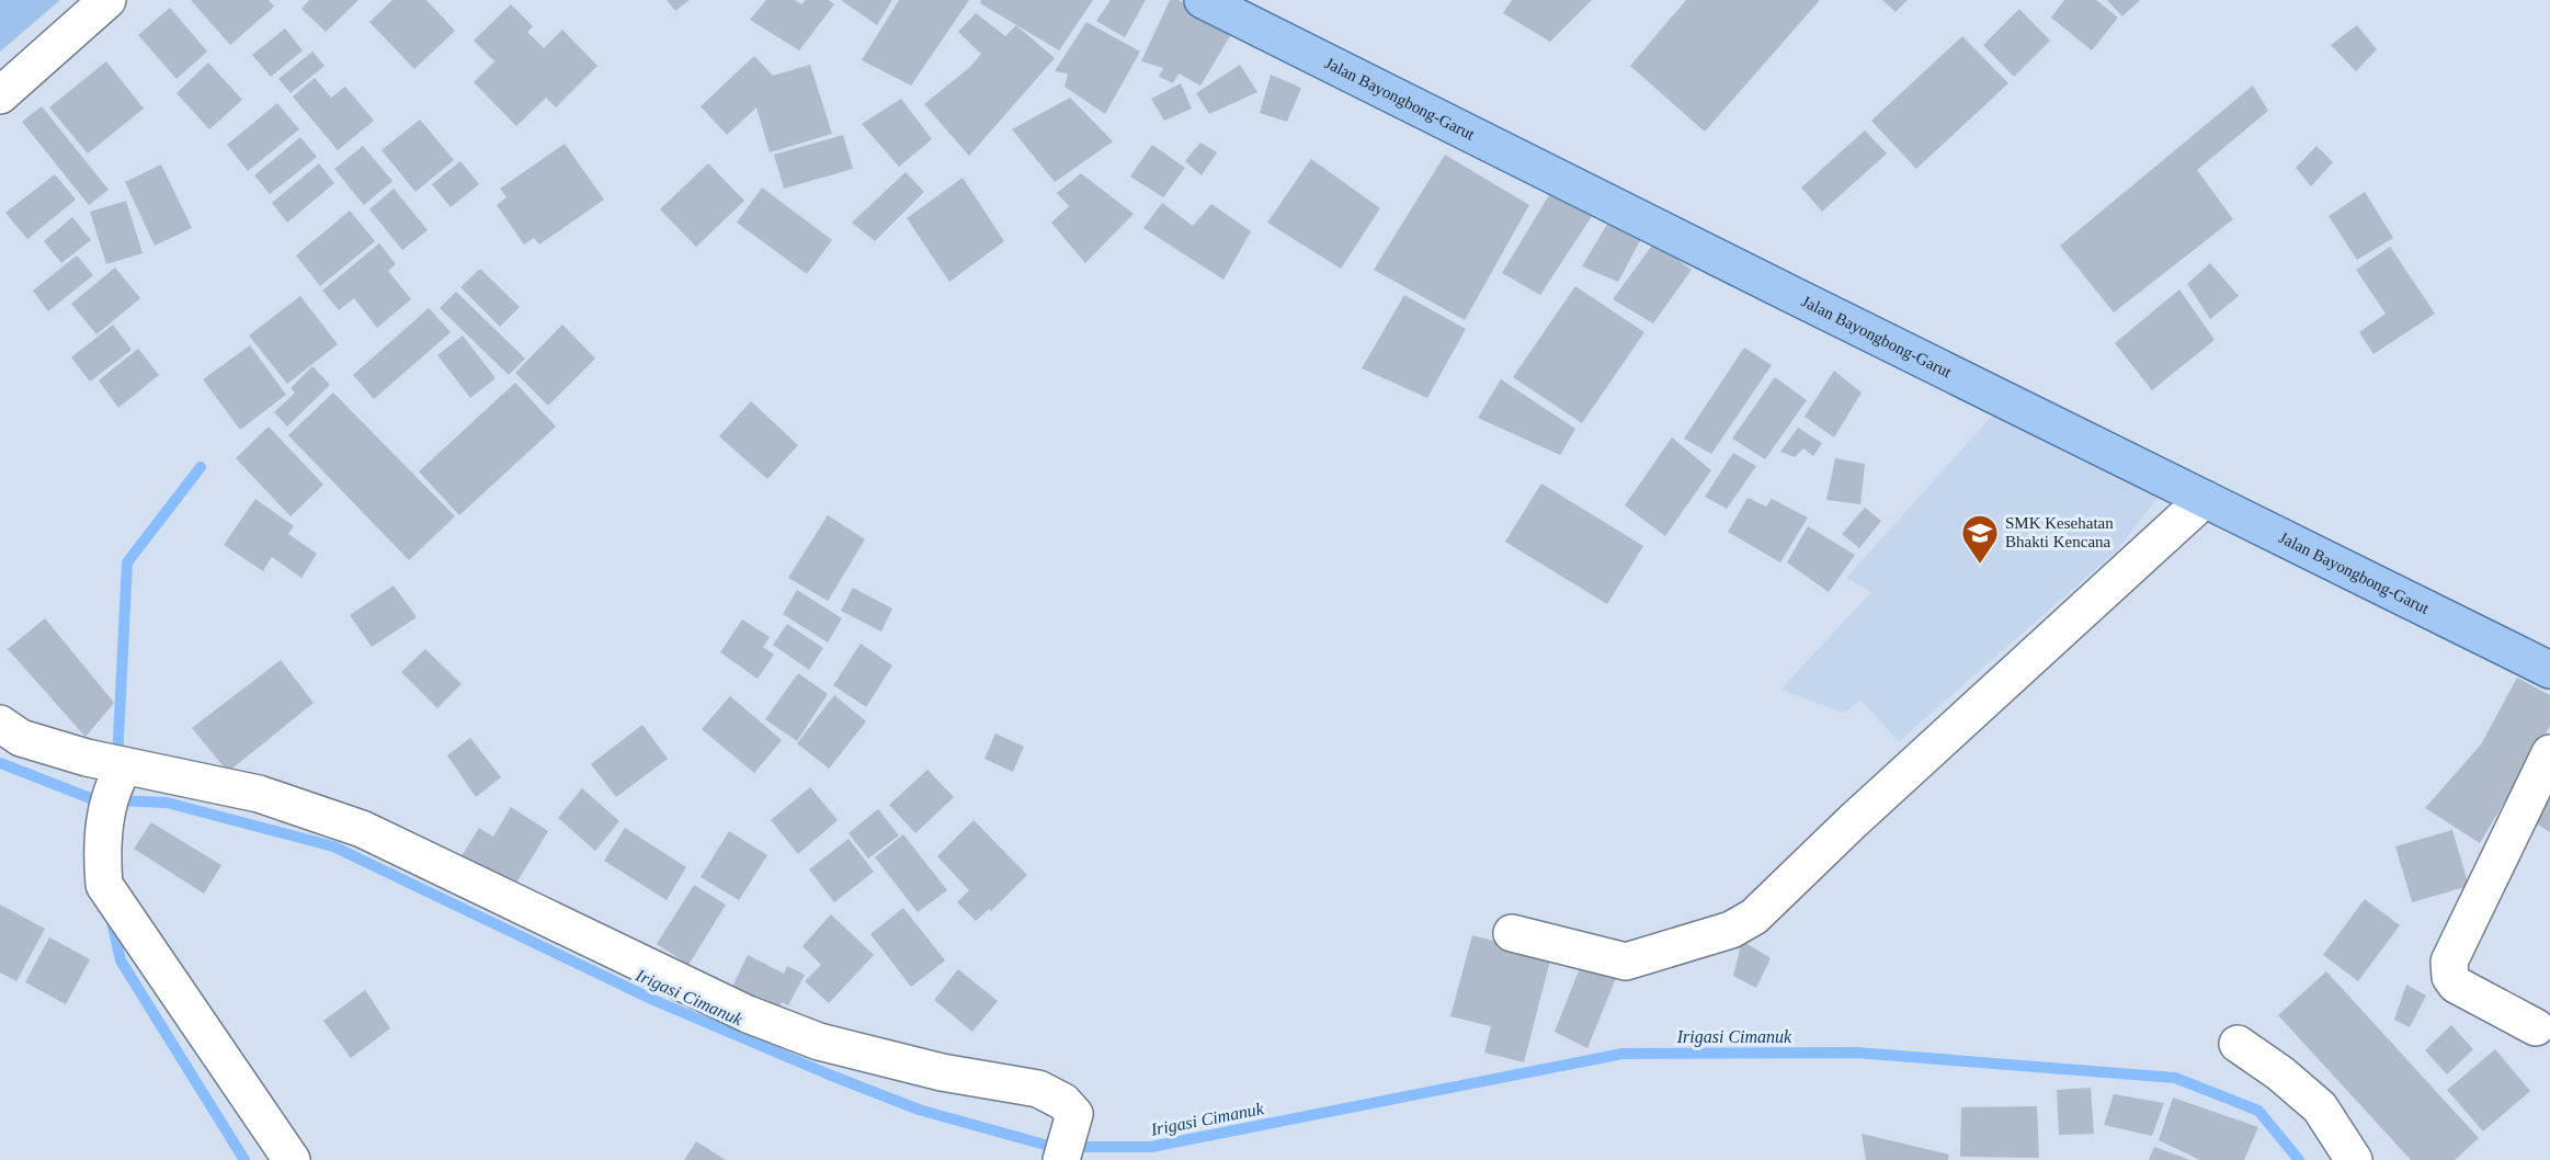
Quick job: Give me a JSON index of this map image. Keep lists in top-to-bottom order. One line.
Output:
{"streets":{"main road":["Jalan Bayongbong-Garut"]},"water":["Irigasi Cimanuk"],"places":{"school or university":["SMK Kesehatan Bhakti Kencana"]}}
